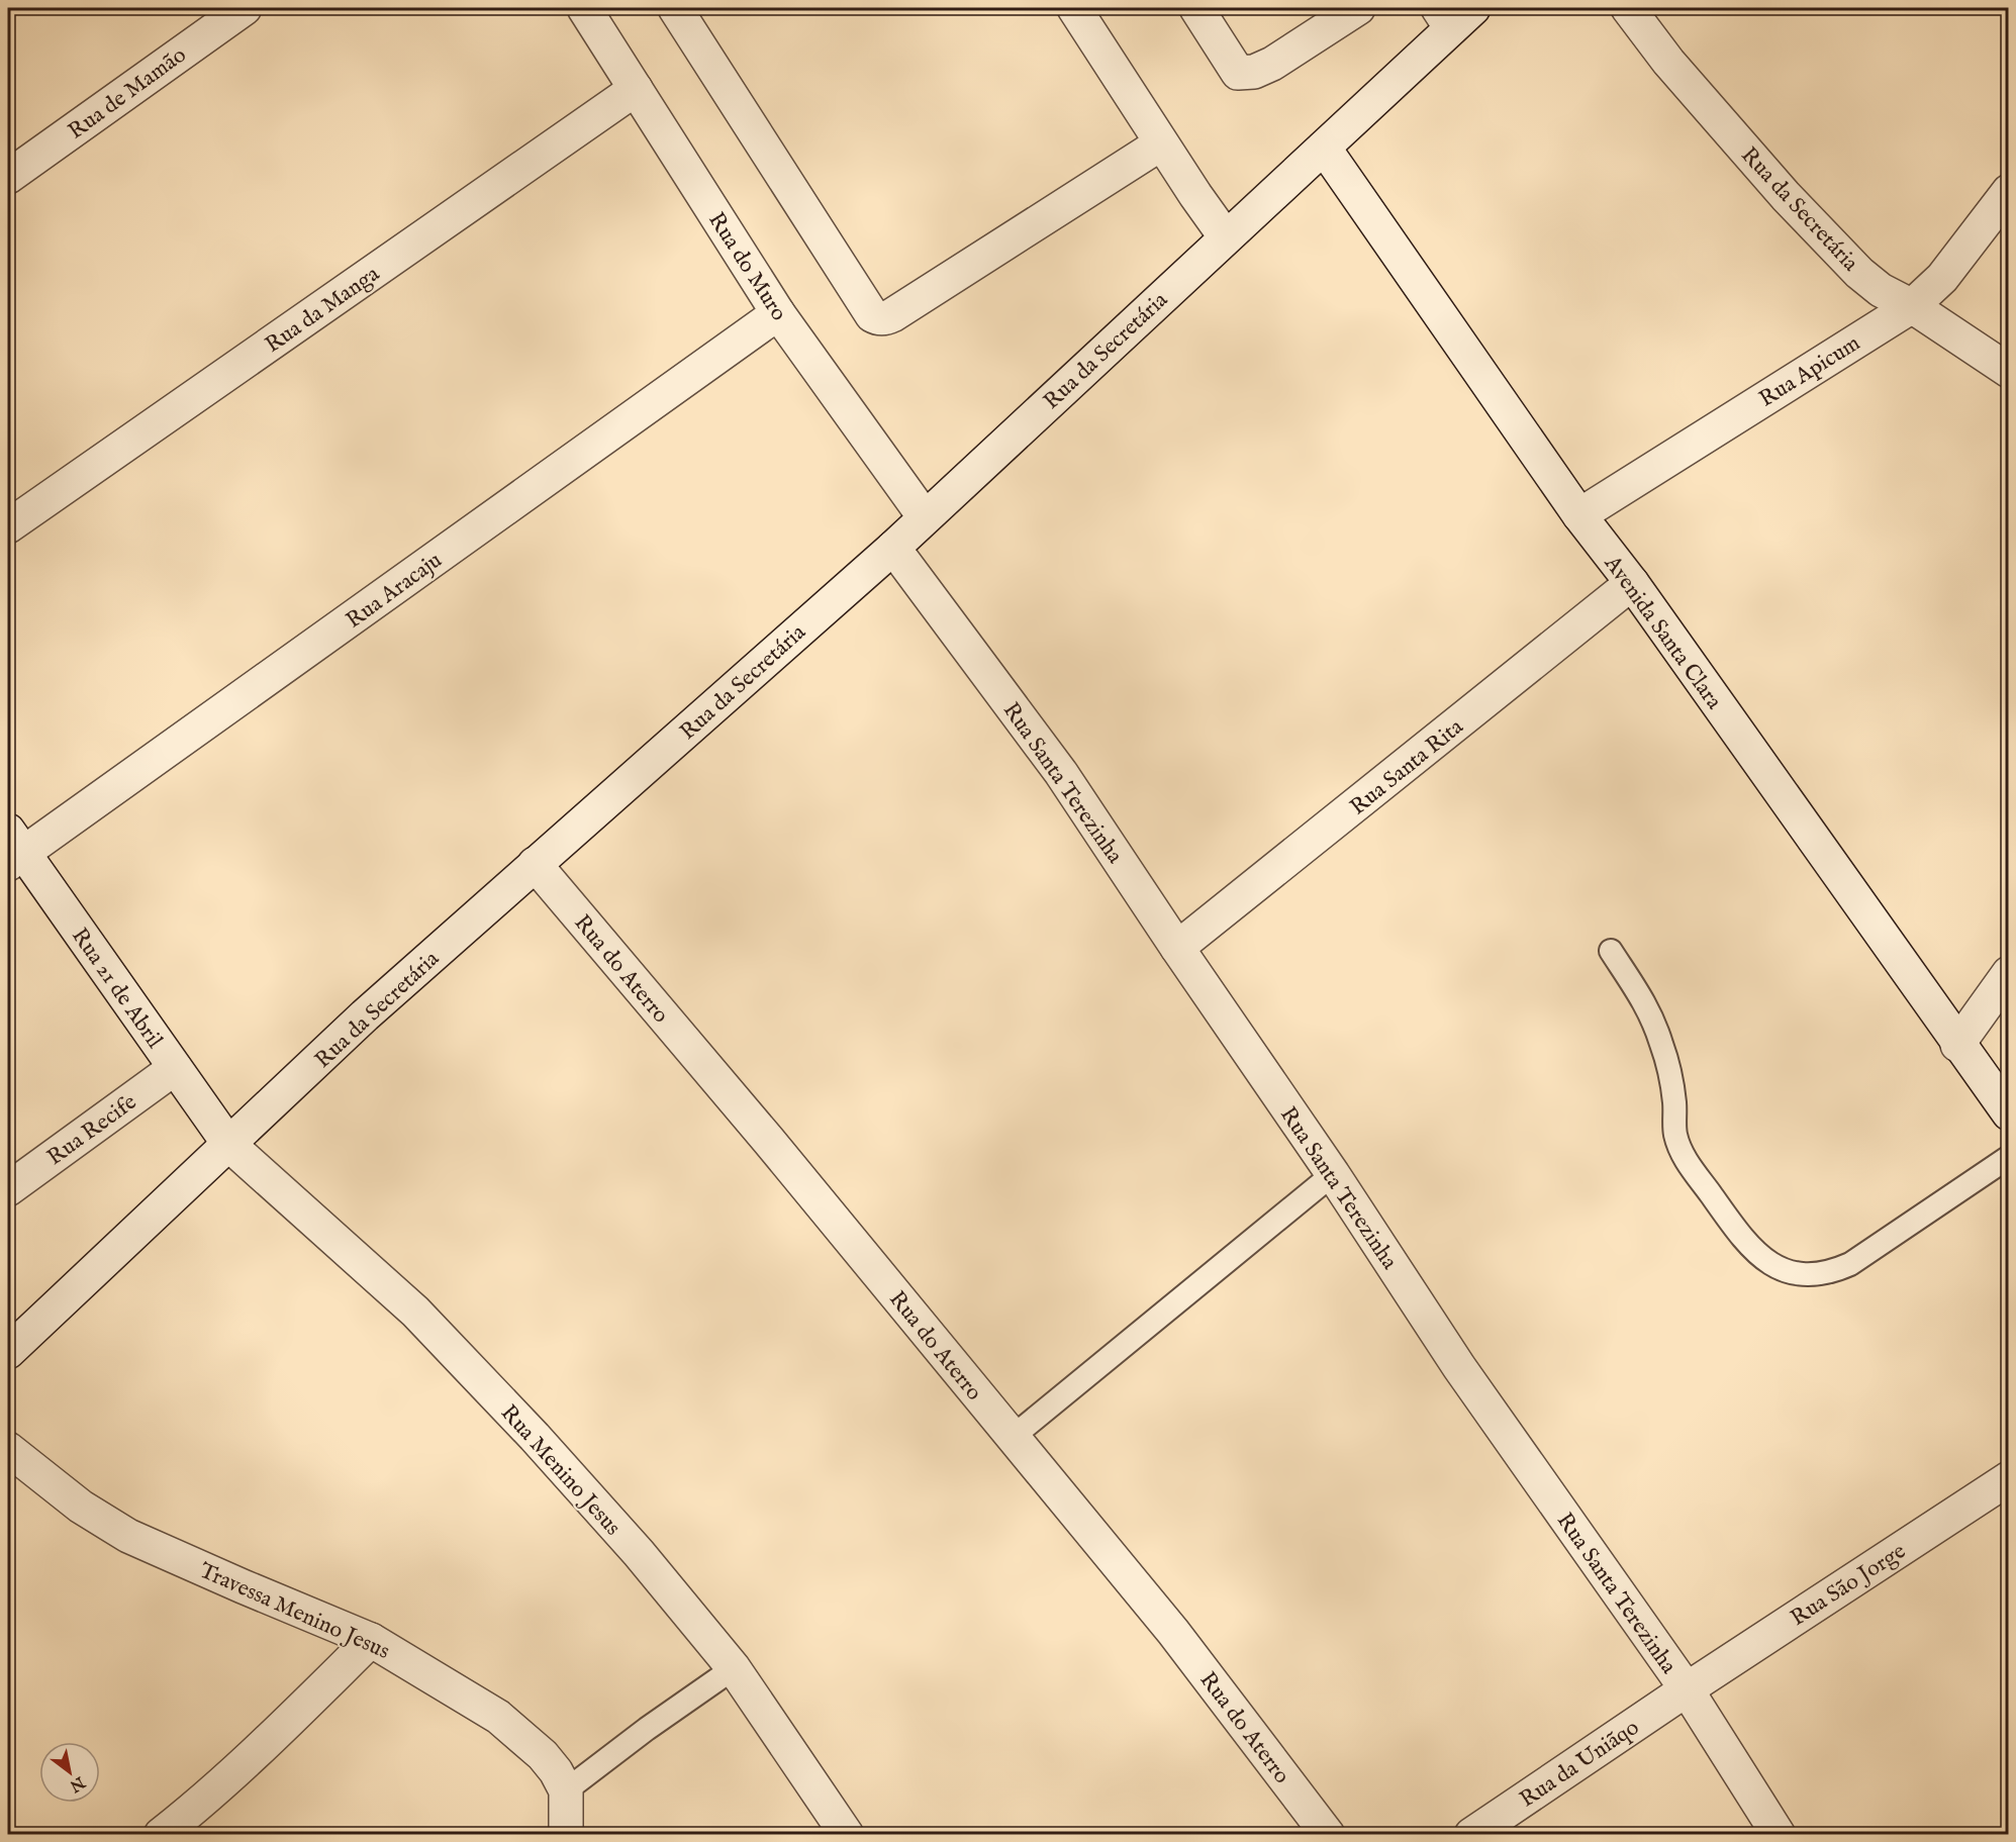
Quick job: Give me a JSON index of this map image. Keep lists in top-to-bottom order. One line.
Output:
{"streets":{"street":["Rua de Mamão","Rua da Secretária","Rua do Muro","Rua da Manga","Rua Apicum","Rua Aracaju","Avenida Santa Clara","Rua Santa Rita","Rua Santa Terezinha","Rua do Aterro","Rua 21 de Abril","Rua Recife","Rua Menino Jesus","Rua São Jorge","Travessa Menino Jesus","Rua da Uniãqo"]},"crossings":[["Rua da Secretária","Rua do Muro"],["Rua da Secretária","Rua Apicum"],["Rua da Secretária","Avenida Santa Clara"],["Rua da Secretária","Rua Santa Terezinha"],["Rua da Secretária","Rua do Aterro"],["Rua da Secretária","Rua 21 de Abril"],["Rua da Secretária","Rua Menino Jesus"],["Rua do Muro","Rua da Manga"],["Rua do Muro","Rua Aracaju"],["Rua Apicum","Avenida Santa Clara"],["Rua Aracaju","Rua 21 de Abril"],["Avenida Santa Clara","Rua Santa Rita"],["Rua Santa Rita","Rua Santa Terezinha"],["Rua Santa Terezinha","Rua São Jorge"],["Rua Santa Terezinha","Rua da Uniãqo"],["Rua 21 de Abril","Rua Recife"],["Rua 21 de Abril","Rua Menino Jesus"],["Rua São Jorge","Rua da Uniãqo"]],"north":"bottom right"}
